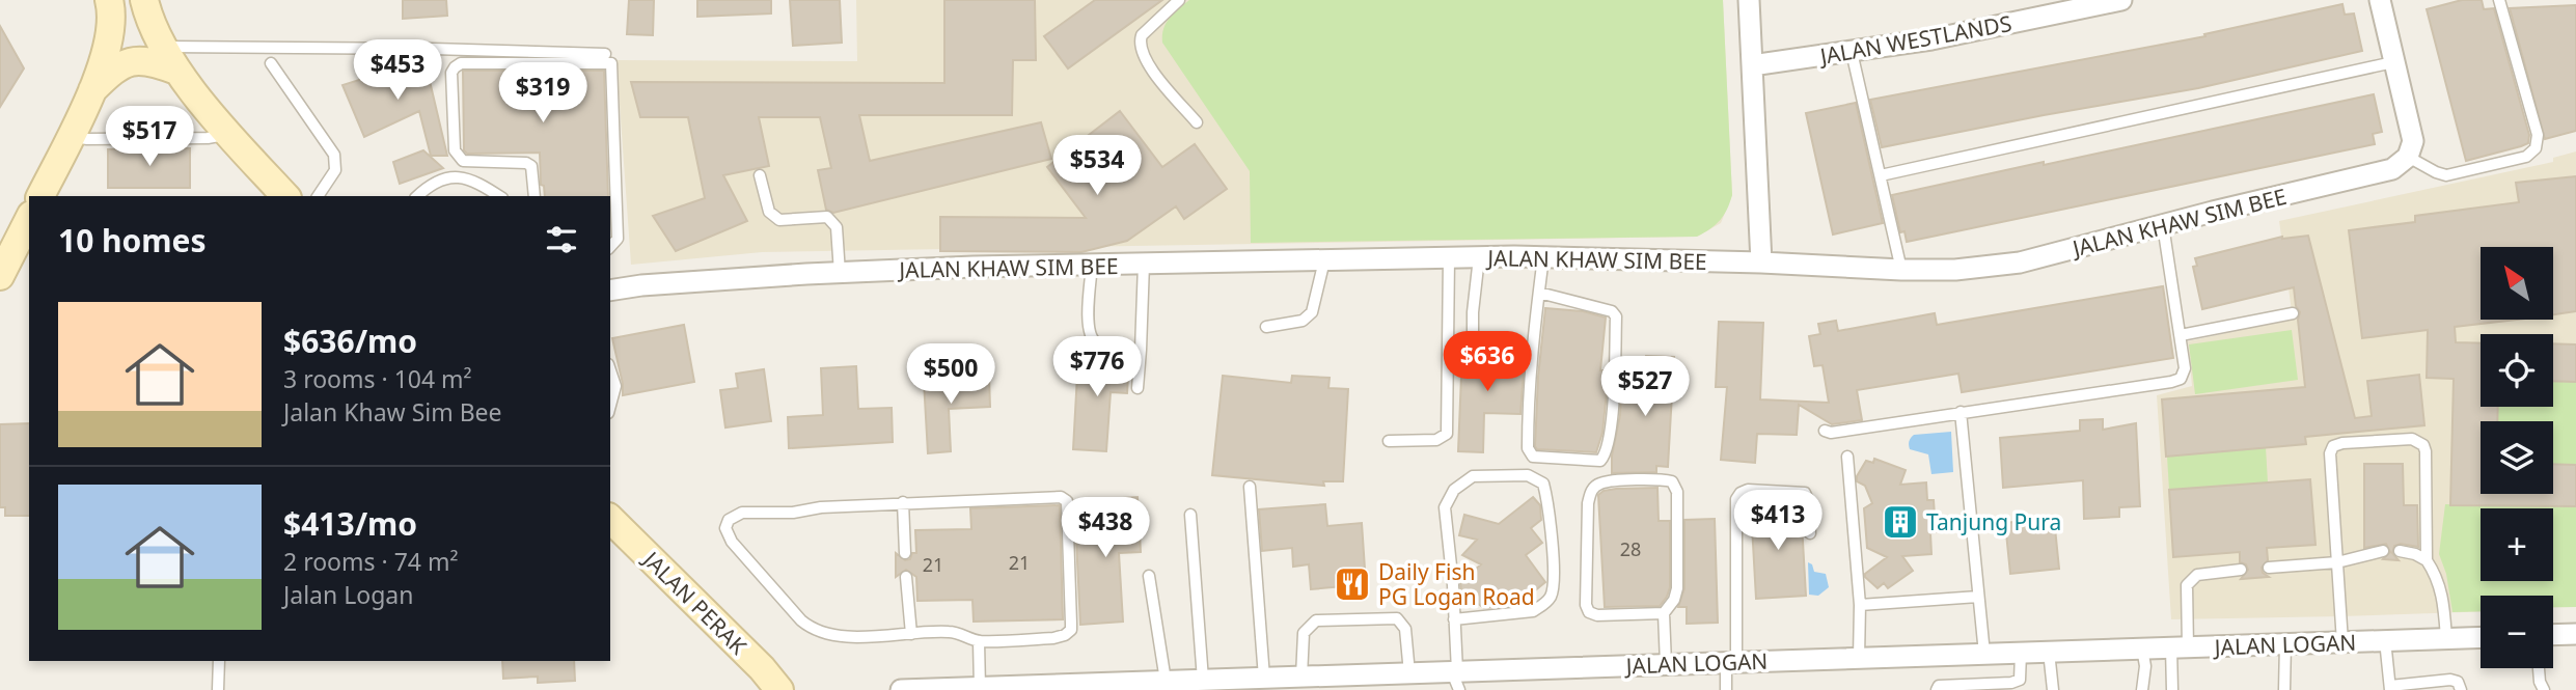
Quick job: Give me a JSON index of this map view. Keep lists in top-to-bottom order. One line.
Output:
{"streets":{"main road":["JALAN PERAK"],"street":["JALAN WESTLANDS","JALAN KHAW SIM BEE","JALAN LOGAN"]},"places":{"building":["Tanjung Pura"],"restaurant":["Daily Fish PG Logan Road"]},"house_numbers":["28","21","21"],"north":"top left","page":{"price":["$453","$319","$517","$534","$636","$776","$500","$527","$413","$438"],"heading":"10 homes","map_buttons":["+","−"],"list":[{"name":"$636/mo","note":"3 rooms · 104 m² · Jalan Khaw Sim Bee"},{"name":"$413/mo","note":"2 rooms · 74 m² · Jalan Logan"}]}}
